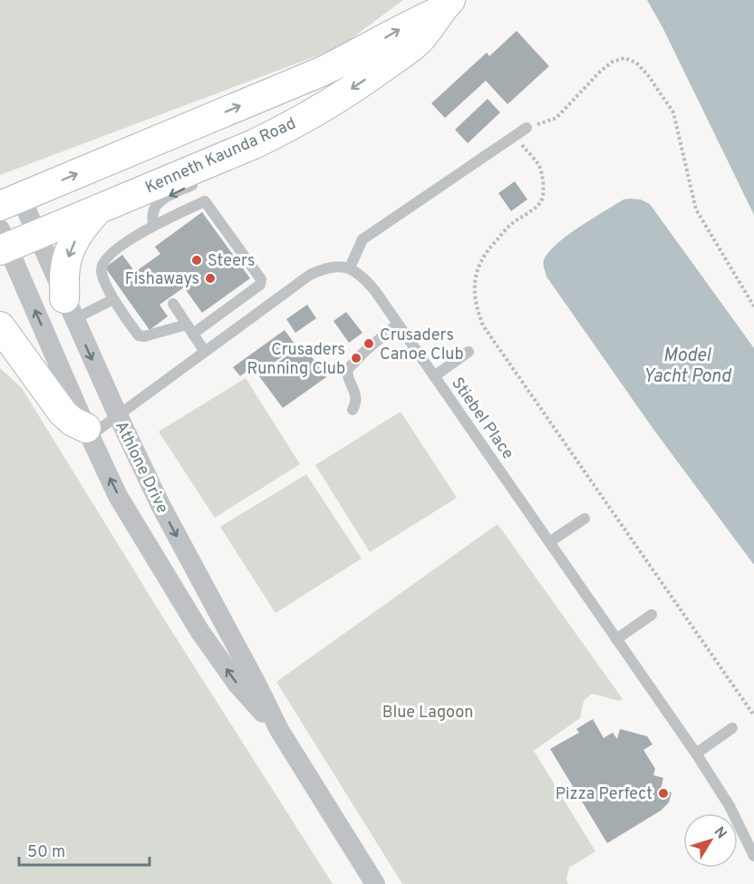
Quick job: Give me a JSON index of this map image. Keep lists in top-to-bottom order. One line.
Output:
{"streets":{"main road":["Kenneth Kaunda Road"],"street":["Athlone Drive"],"lane":["Stiebel Place"]},"crossings":[["Kenneth Kaunda Road","Athlone Drive"]],"water":["Model Yacht Pond"],"parks":["Blue Lagoon"],"places":["Steers","Fishaways","Crusaders Canoe Club","Crusaders Running Club","Pizza Perfect"],"scale_bar":"50 m","north":"top right"}
